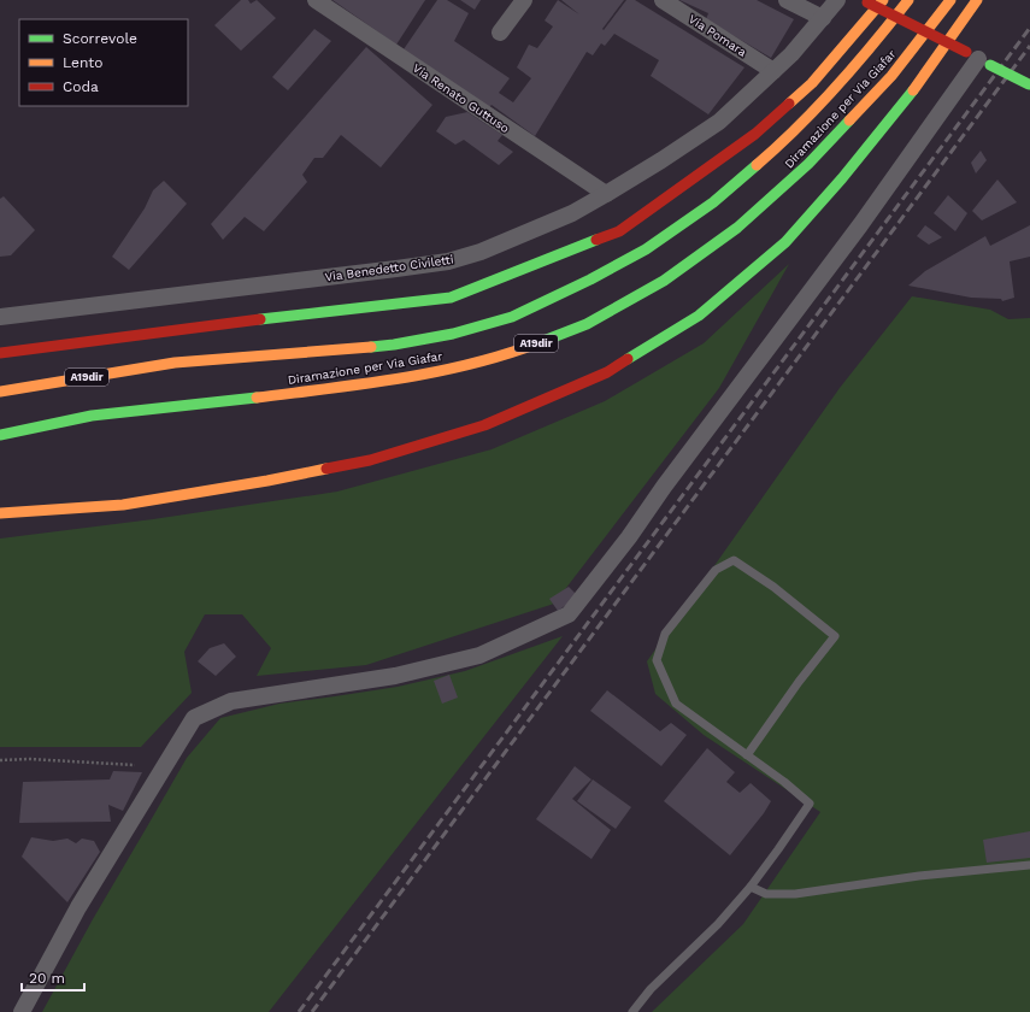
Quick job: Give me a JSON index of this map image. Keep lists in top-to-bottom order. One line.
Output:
{"streets":{"main road":["Diramazione per Via Giafar","A19dir"],"street":["Via Pomara","Via Renato Guttuso","Via Benedetto Civiletti"]},"crossings":[["Via Pomara","Via Benedetto Civiletti"],["Via Renato Guttuso","Via Benedetto Civiletti"]],"legend":["Scorrevole","Lento","Coda"],"scale_bar":"20 m"}
